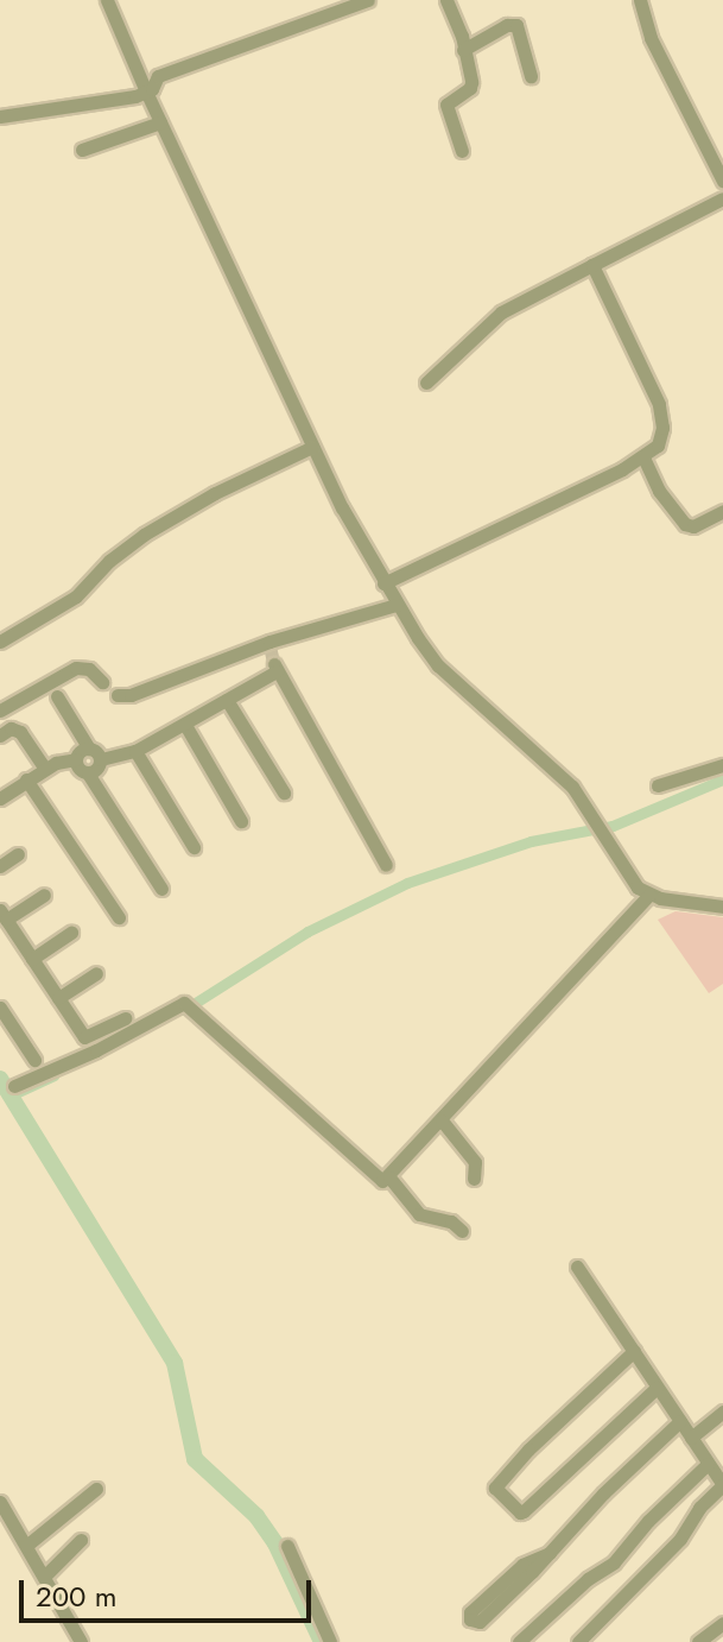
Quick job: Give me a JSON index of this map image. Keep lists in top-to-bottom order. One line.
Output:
{"scale_bar":"200 m"}
